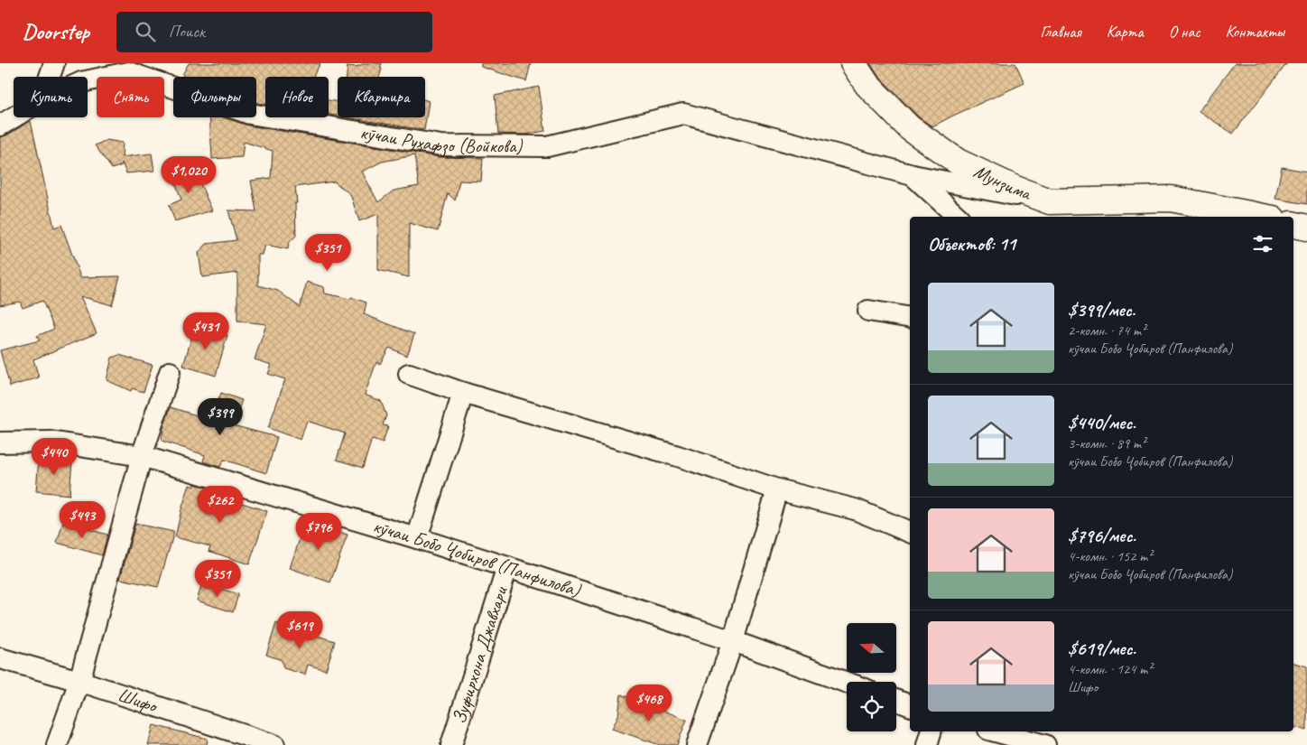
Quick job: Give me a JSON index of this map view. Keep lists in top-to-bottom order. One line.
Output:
{"streets":{"street":["кӯчаи Руҳафзо (Войкова)","Мунзима","кӯчаи Бобо Ҷобиров (Панфилова)","Зуфирхона Джавхари","Шифо"]},"crossings":[["кӯчаи Бобо Ҷобиров (Панфилова)","Зуфирхона Джавхари"]],"north":"left","page":{"header":"Doorstep","search":"Поиск","nav":["Главная","Карта","О нас","Контакты"],"chip":["Купить","Снять","Фильтры","Новое","Квартира"],"price":["$1,020","$351","$431","$399","$440","$262","$493","$796","$351","$619","$468"],"heading":"Объектов: 11","list":[{"name":"$399/мес.","note":"2-комн. · 74 m² · кӯчаи Бобо Ҷобиров (Панфилова)"},{"name":"$440/мес.","note":"3-комн. · 89 m² · кӯчаи Бобо Ҷобиров (Панфилова)"},{"name":"$796/мес.","note":"4-комн. · 152 m² · кӯчаи Бобо Ҷобиров (Панфилова)"},{"name":"$619/мес.","note":"4-комн. · 124 m² · Шифо"}]}}
